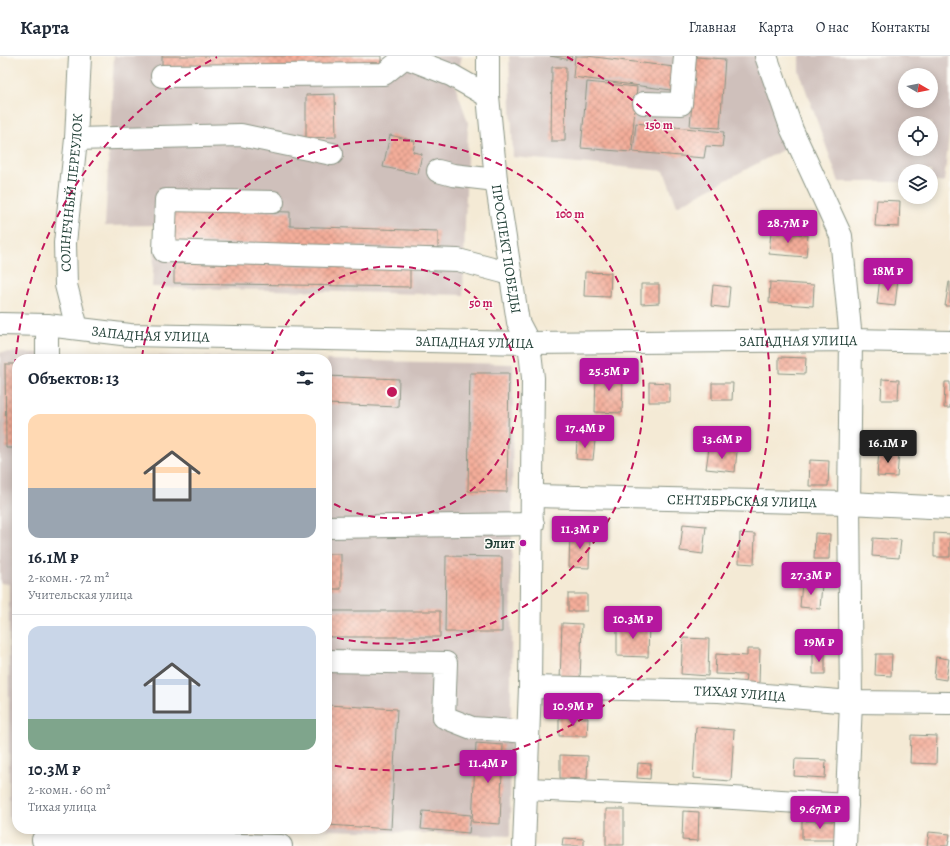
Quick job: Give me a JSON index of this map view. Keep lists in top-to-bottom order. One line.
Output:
{"streets":{"street":["СОЛНЕЧНЫЙ ПЕРЕУЛОК","ПРОСПЕКТ ПОБЕДЫ","ЗАПАДНАЯ УЛИЦА","СЕНТЯБРЬСКАЯ УЛИЦА","ТИХАЯ УЛИЦА"]},"crossings":[["СОЛНЕЧНЫЙ ПЕРЕУЛОК","ЗАПАДНАЯ УЛИЦА"],["ПРОСПЕКТ ПОБЕДЫ","ЗАПАДНАЯ УЛИЦА"],["ПРОСПЕКТ ПОБЕДЫ","СЕНТЯБРЬСКАЯ УЛИЦА"],["ПРОСПЕКТ ПОБЕДЫ","ТИХАЯ УЛИЦА"]],"places":["Элит"],"north":"right","page":{"header":"Карта","nav":["Главная","Карта","О нас","Контакты"],"price":["28.7M ₽","18M ₽","25.5M ₽","17.4M ₽","13.6M ₽","16.1M ₽","11.3M ₽","27.3M ₽","10.3M ₽","19M ₽","10.9M ₽","11.4M ₽","9.67M ₽"],"heading":"Объектов: 13","list":[{"name":"16.1M ₽","note":"2-комн. · 72 m² · Учительская улица"},{"name":"10.3M ₽","note":"2-комн. · 60 m² · Тихая улица"}]},"rings":["150 m","100 m","50 m"]}
